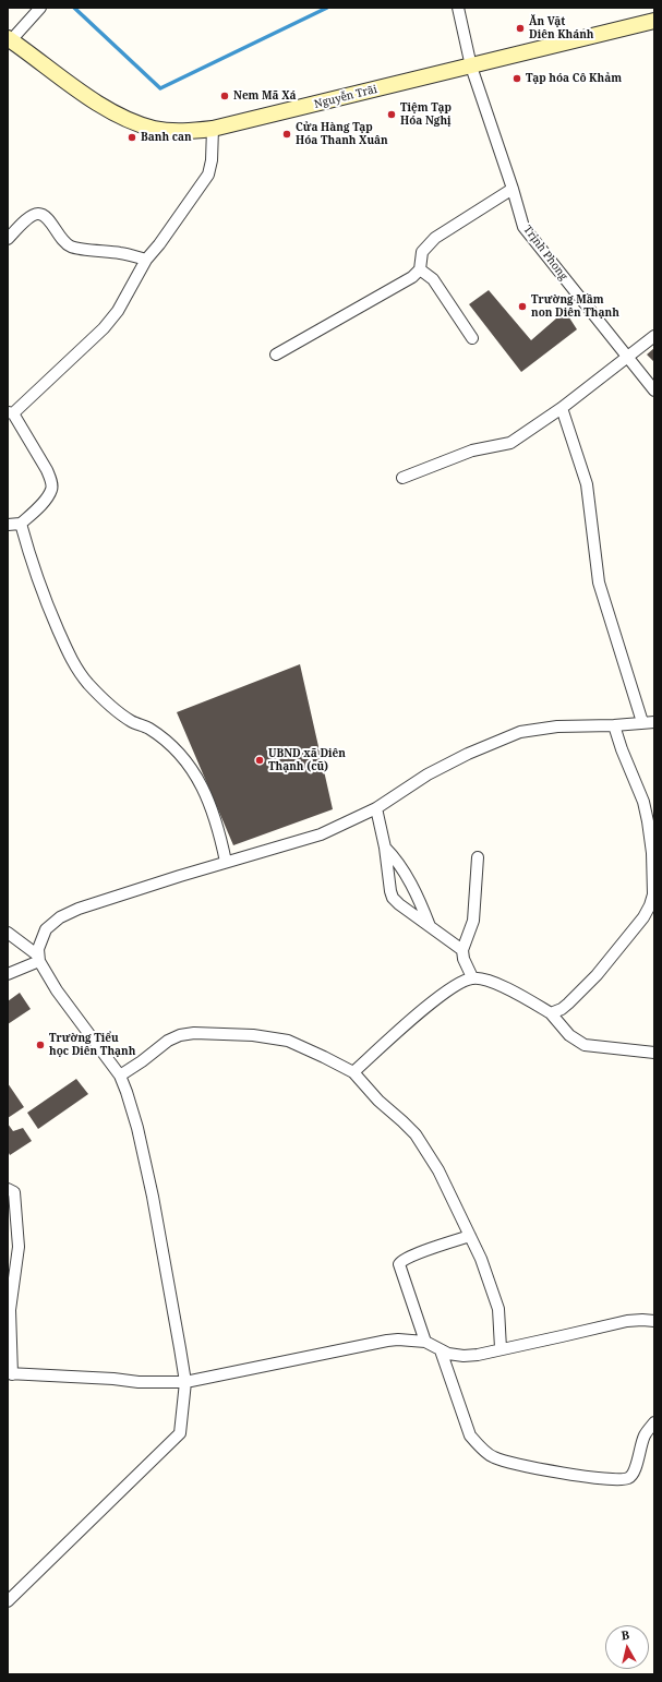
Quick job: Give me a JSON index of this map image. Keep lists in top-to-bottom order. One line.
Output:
{"streets":{"main road":["Nguyễn Trãi"],"street":["Trịnh Phong"]},"crossings":[["Nguyễn Trãi","Trịnh Phong"]],"places":["Ăn Vặt Diên Khánh","Tạp hóa Cô Khảm","Nem Mã Xá","Tiệm Tạp Hóa Nghị","Cửa Hàng Tạp Hóa Thanh Xuân","Banh can","Trường Mầm non Diên Thạnh","UBND xã Diên Thạnh (cũ)","Trường Tiểu học Diên Thạnh"],"north":"top"}
